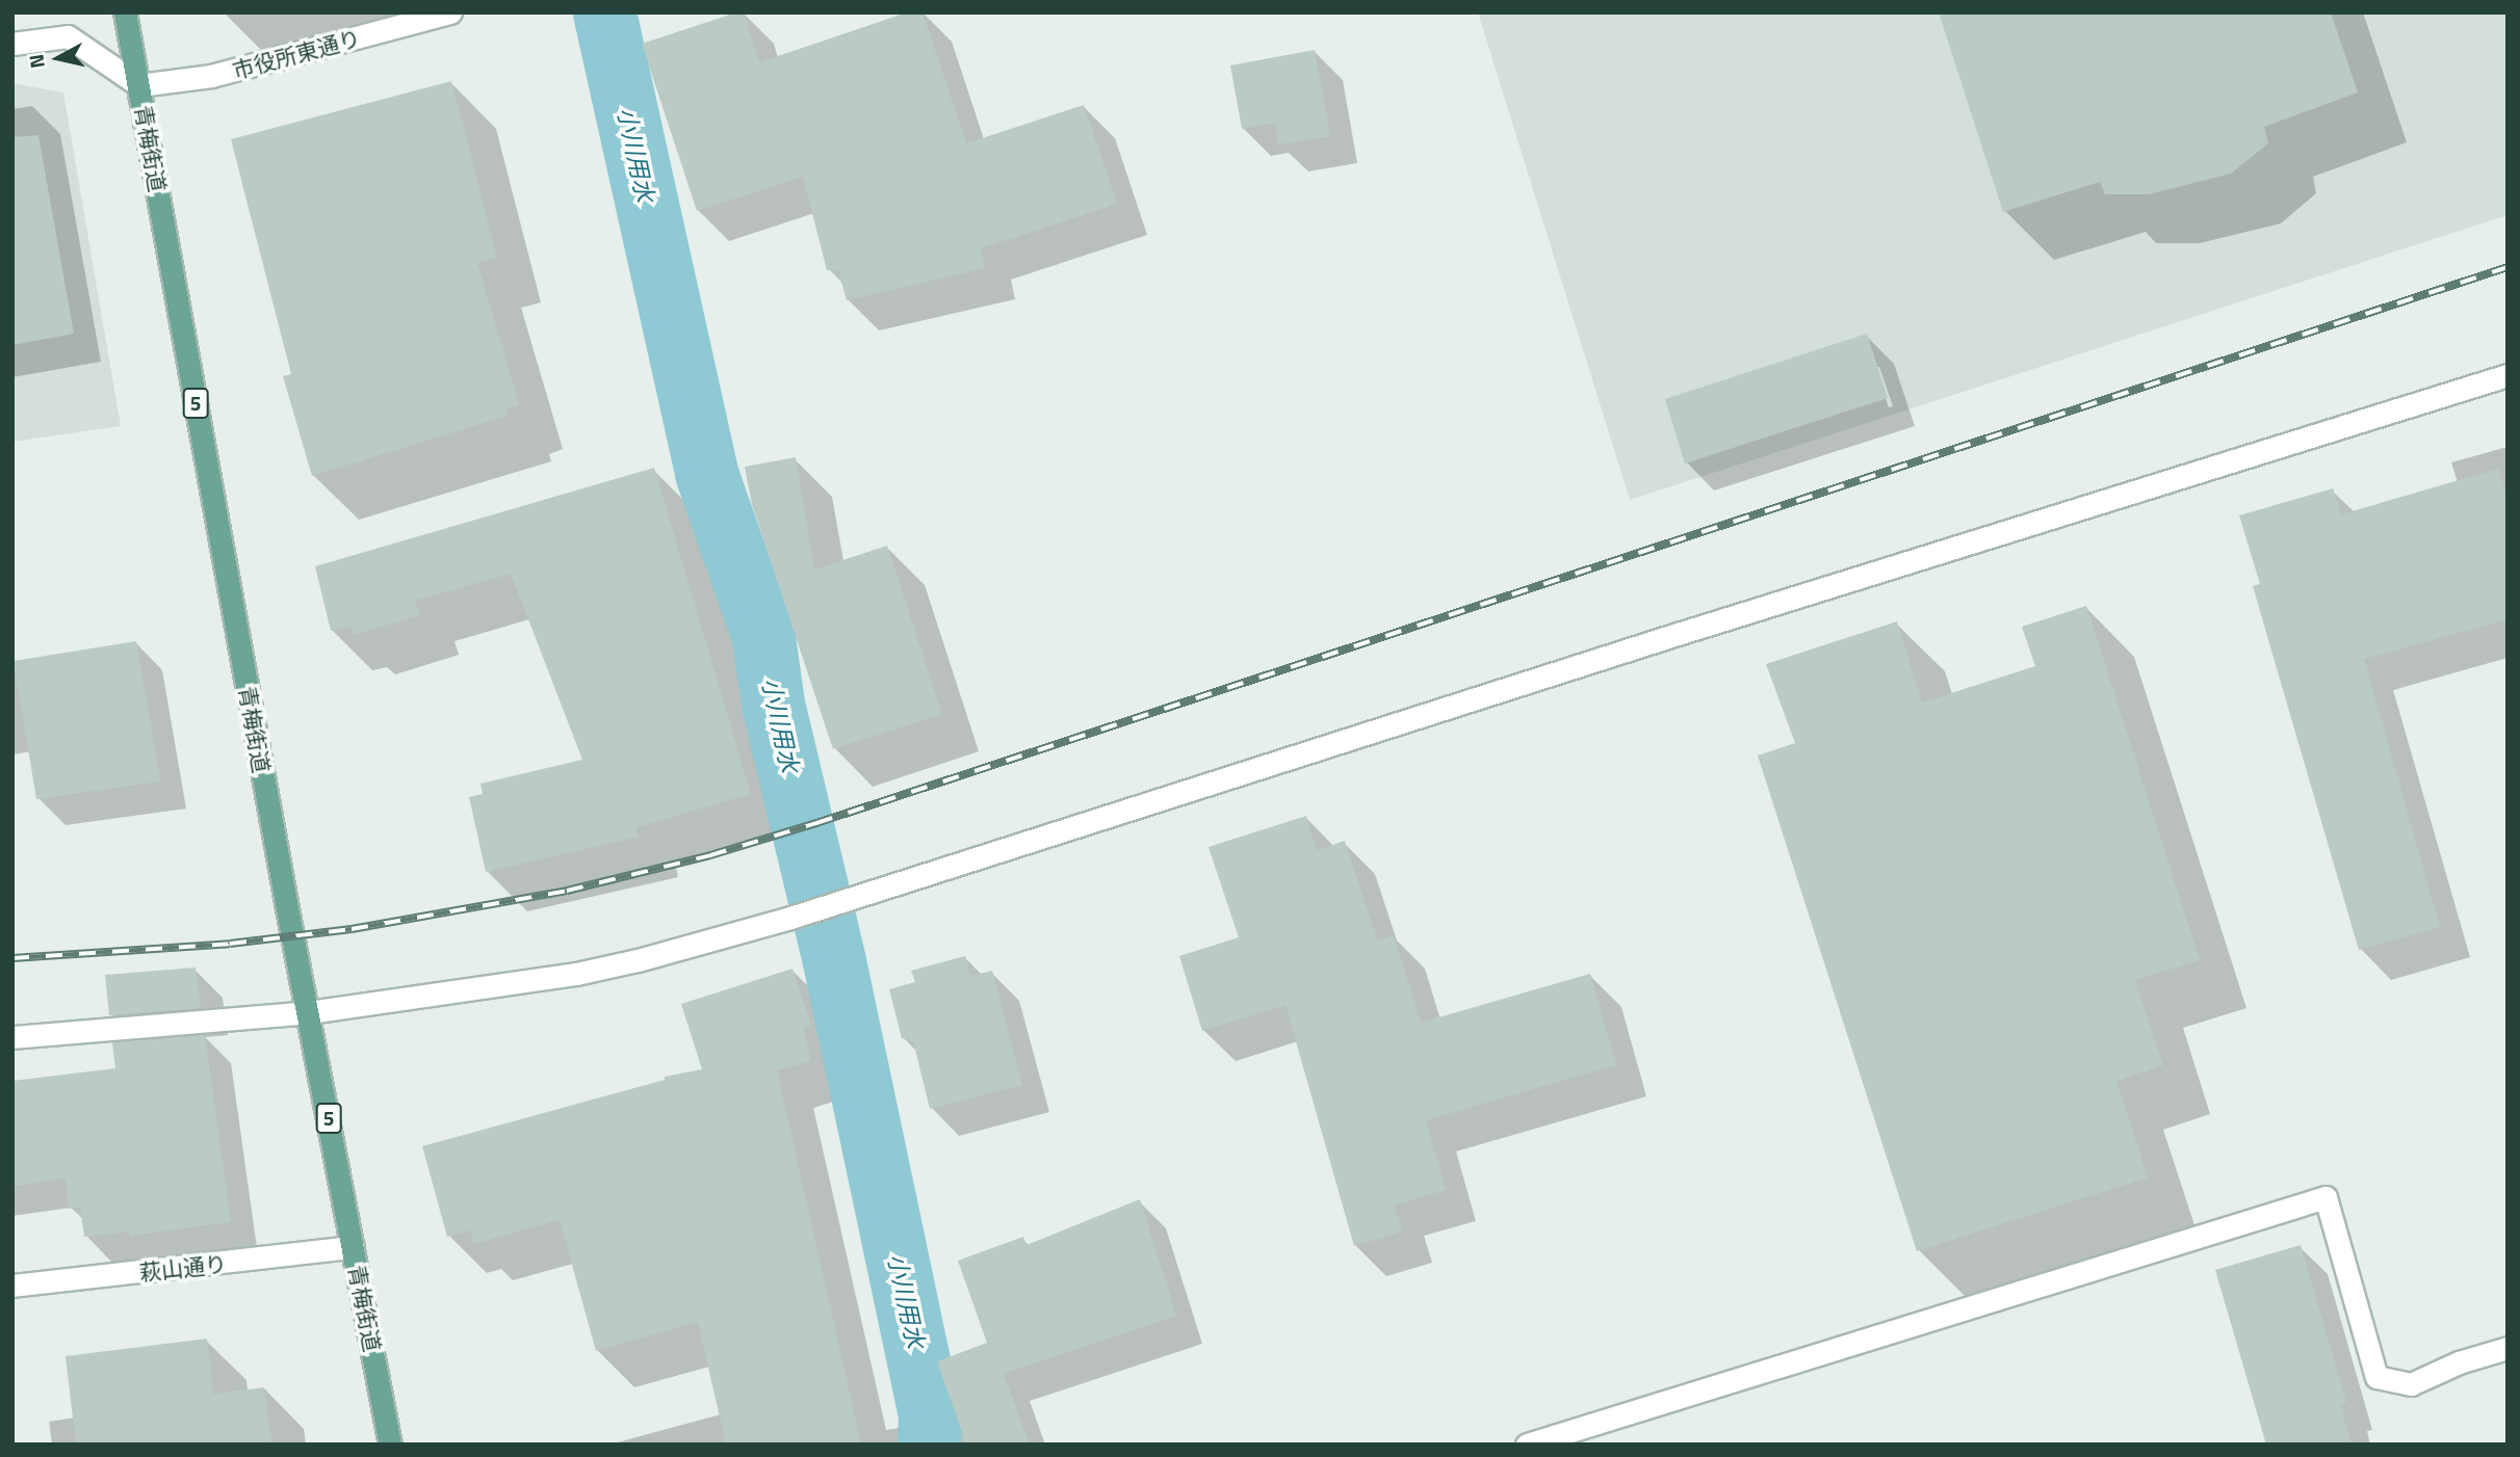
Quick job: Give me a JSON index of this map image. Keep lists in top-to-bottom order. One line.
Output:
{"streets":{"main road":["青梅街道","5"],"street":["市役所東通り","萩山通り"]},"crossings":[["市役所東通り","青梅街道"],["青梅街道","萩山通り"]],"water":["小川用水"],"north":"left"}
